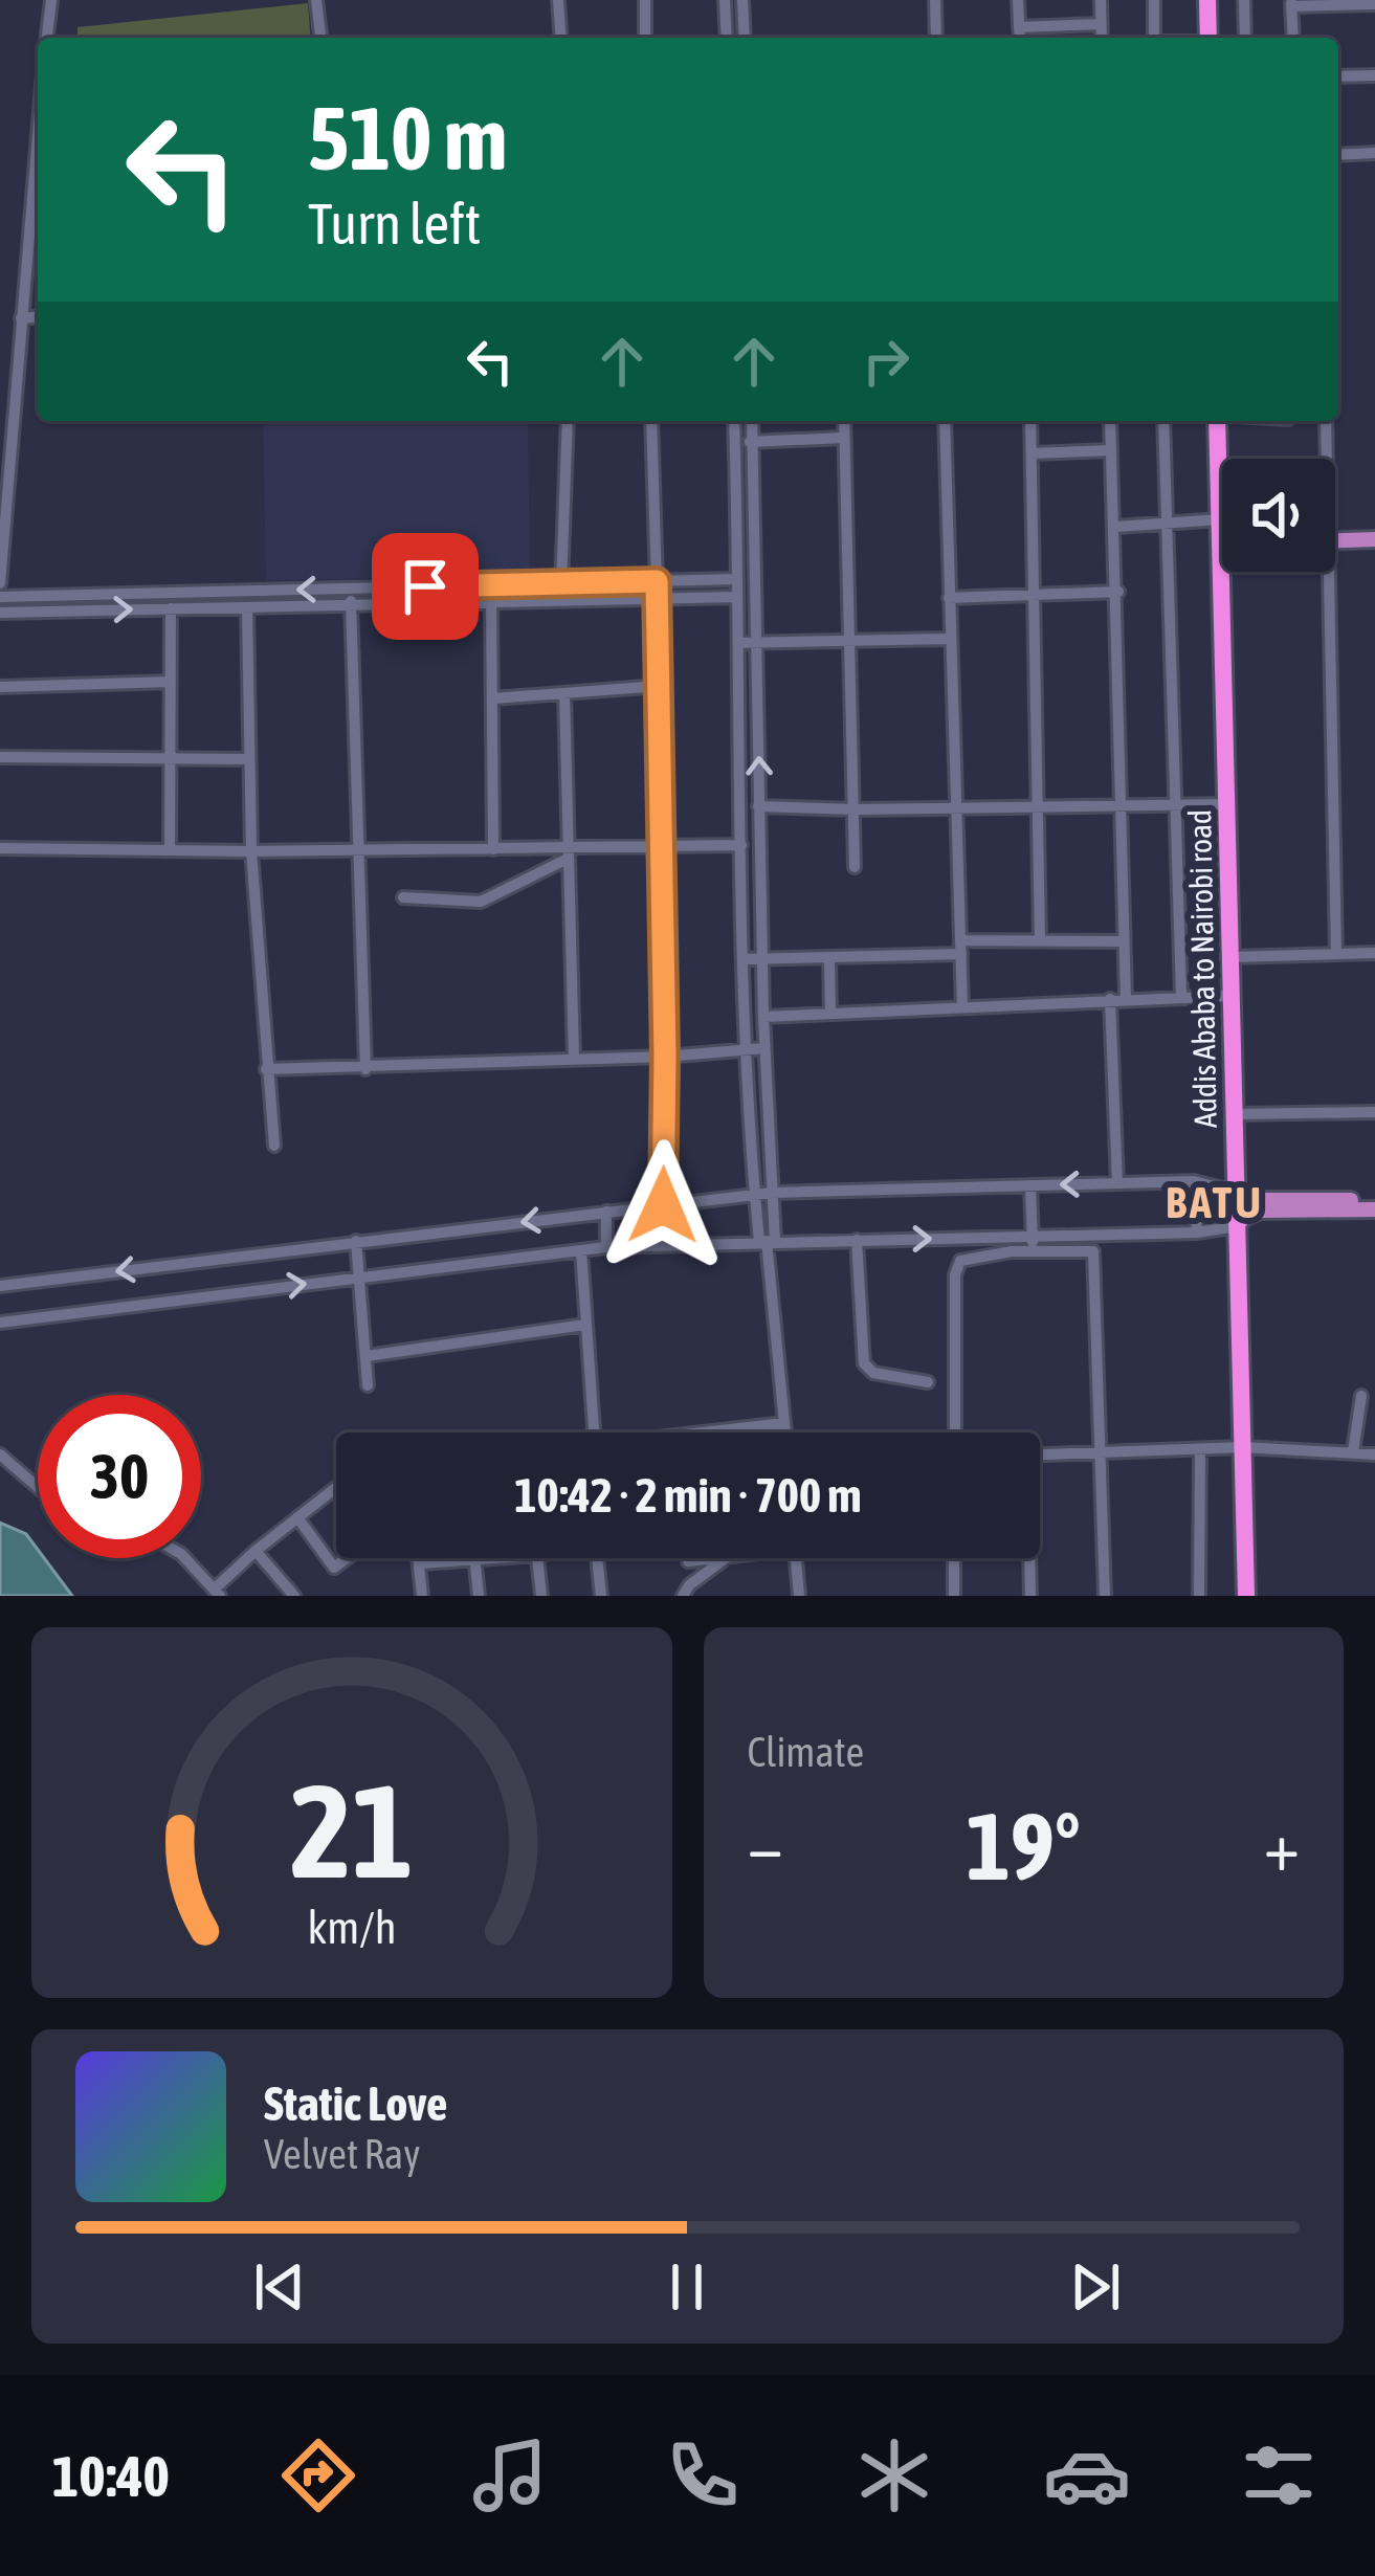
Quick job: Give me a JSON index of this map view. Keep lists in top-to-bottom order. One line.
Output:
{"streets":{"highway":["Addis Ababa to Nairobi road"]},"districts":["BATU"],"page":{"turn":["510 m","Turn left"],"limit":"30","trip":"10:42 · 2 min · 700 m","tile":"Climate","heat":["−","19°","+"],"song":["Static Love","Velvet Ray"],"tabs":"10:40","gauge":["21","km/h"]}}
